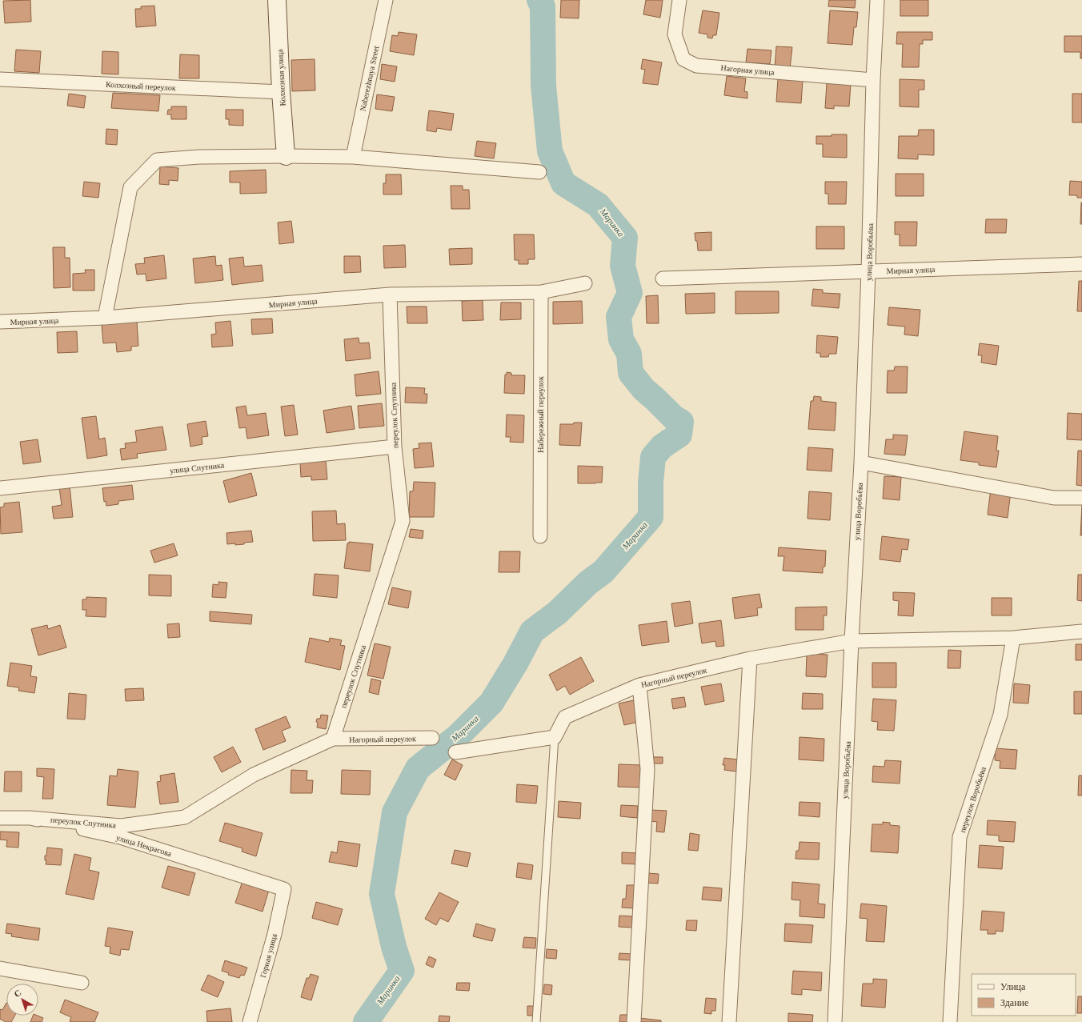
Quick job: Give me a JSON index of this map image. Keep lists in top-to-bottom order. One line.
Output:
{"streets":{"street":["Нагорная улица","Колхозная улица","Naberezhnaya Street","Колхозный переулок","улица Воробьёва","Мирная улица","Набережный переулок","переулок Спутника","улица Спутника","Нагорный переулок","переулок Воробьёва","улица Некрасова","Горная улица"]},"crossings":[["Нагорная улица","улица Воробьёва"],["Колхозная улица","Колхозный переулок"],["улица Воробьёва","Мирная улица"],["улица Воробьёва","Нагорный переулок"],["Мирная улица","Набережный переулок"],["Мирная улица","переулок Спутника"],["переулок Спутника","улица Спутника"],["переулок Спутника","Нагорный переулок"],["переулок Спутника","улица Некрасова"],["Нагорный переулок","переулок Воробьёва"],["улица Некрасова","Горная улица"]],"water":["Маринка"],"legend":["Улица","Здание"],"north":"top left"}
